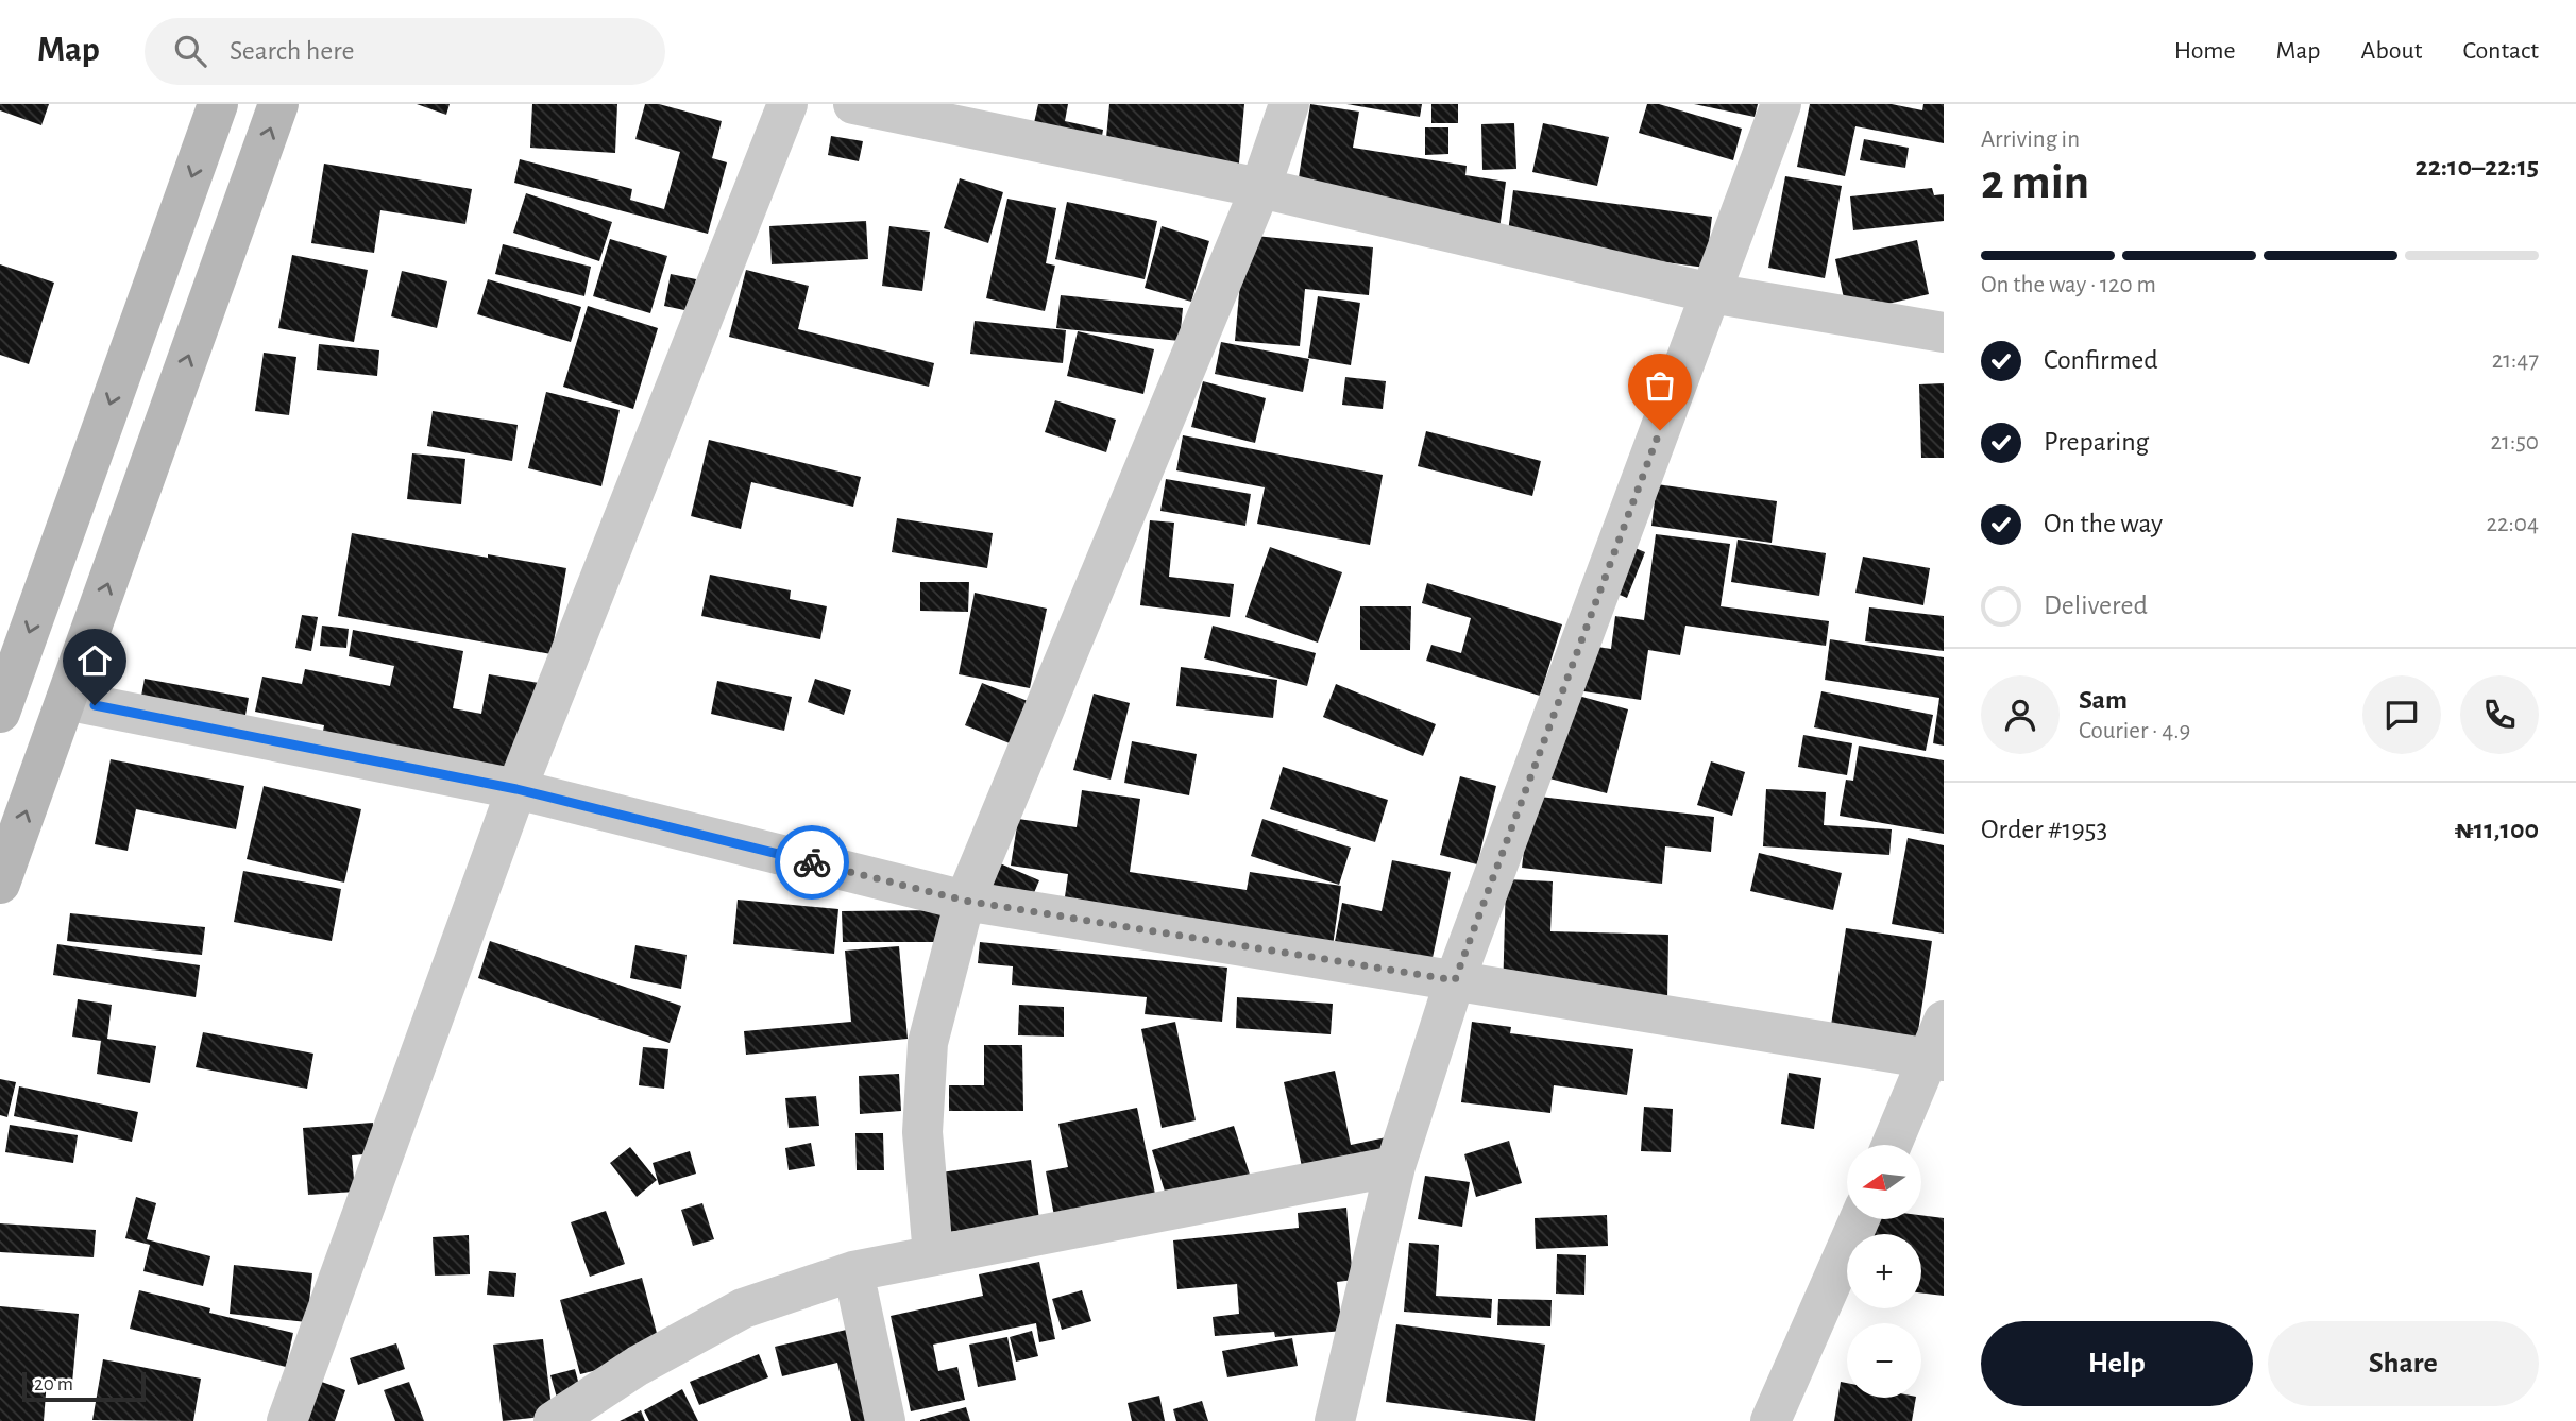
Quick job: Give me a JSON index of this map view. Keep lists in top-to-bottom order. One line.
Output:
{"scale_bar":"20 m","north":"left","page":{"header":"Map","search":"Search here","nav":["Home","Map","About","Contact"],"heading":["2 min","Arriving in","22:10–22:15"],"panel":["Sam","Courier · 4.9","Order #1953","₦11,100"],"bar":"On the way · 120 m","list":[["Confirmed","21:47"],["Preparing","21:50"],["On the way","22:04"],"Delivered"],"map_buttons":["+","−"],"buttons":["Help","Share"],"scale":"20 m"}}
